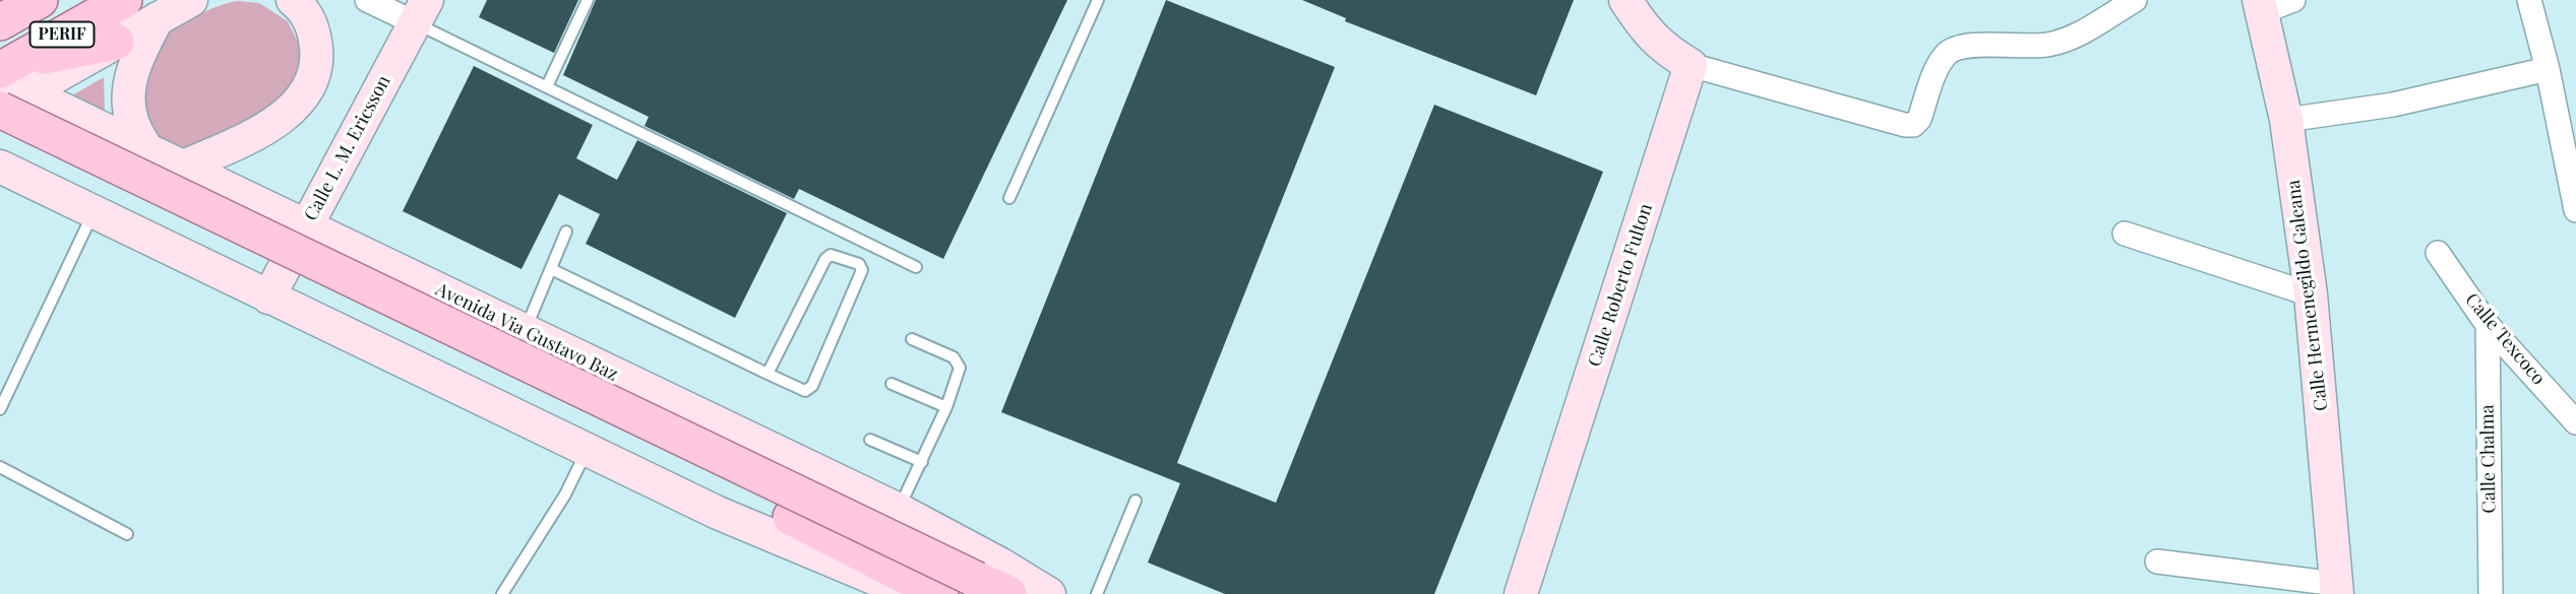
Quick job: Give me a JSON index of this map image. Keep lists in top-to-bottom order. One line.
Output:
{"streets":{"main road":["PERIF","Calle L. M. Ericsson","Calle Roberto Fulton","Calle Hermenegildo Galeana","Avenida Via Gustavo Baz"],"street":["Calle Texcoco","Calle Chalma"]},"crossings":[["PERIF","Avenida Via Gustavo Baz"],["Calle L. M. Ericsson","Avenida Via Gustavo Baz"],["Calle Texcoco","Calle Chalma"]]}
